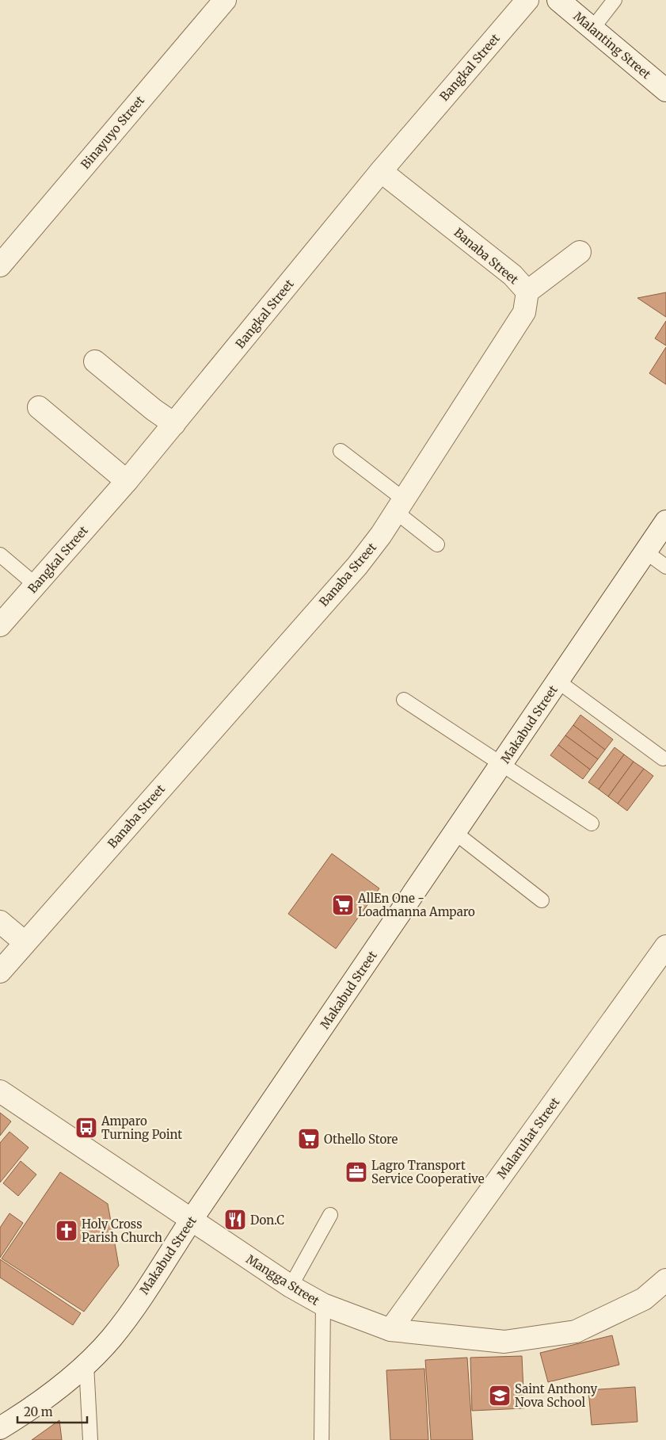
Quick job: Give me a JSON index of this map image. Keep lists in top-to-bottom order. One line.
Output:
{"streets":{"street":["Malanting Street","Bangkal Street","Binayuyo Street","Banaba Street","Makabud Street","Malaruhat Street","Mangga Street"]},"crossings":[["Bangkal Street","Banaba Street"],["Makabud Street","Mangga Street"],["Malaruhat Street","Mangga Street"]],"places":{"supermarket":["AllEn One - Loadmanna Amparo","Othello Store"],"bus stop":["Amparo Turning Point"],"office":["Lagro Transport Service Cooperative"],"restaurant":["Don.C"],"church":["Holy Cross Parish Church"],"school or university":["Saint Anthony Nova School"]},"scale_bar":"20 m"}
